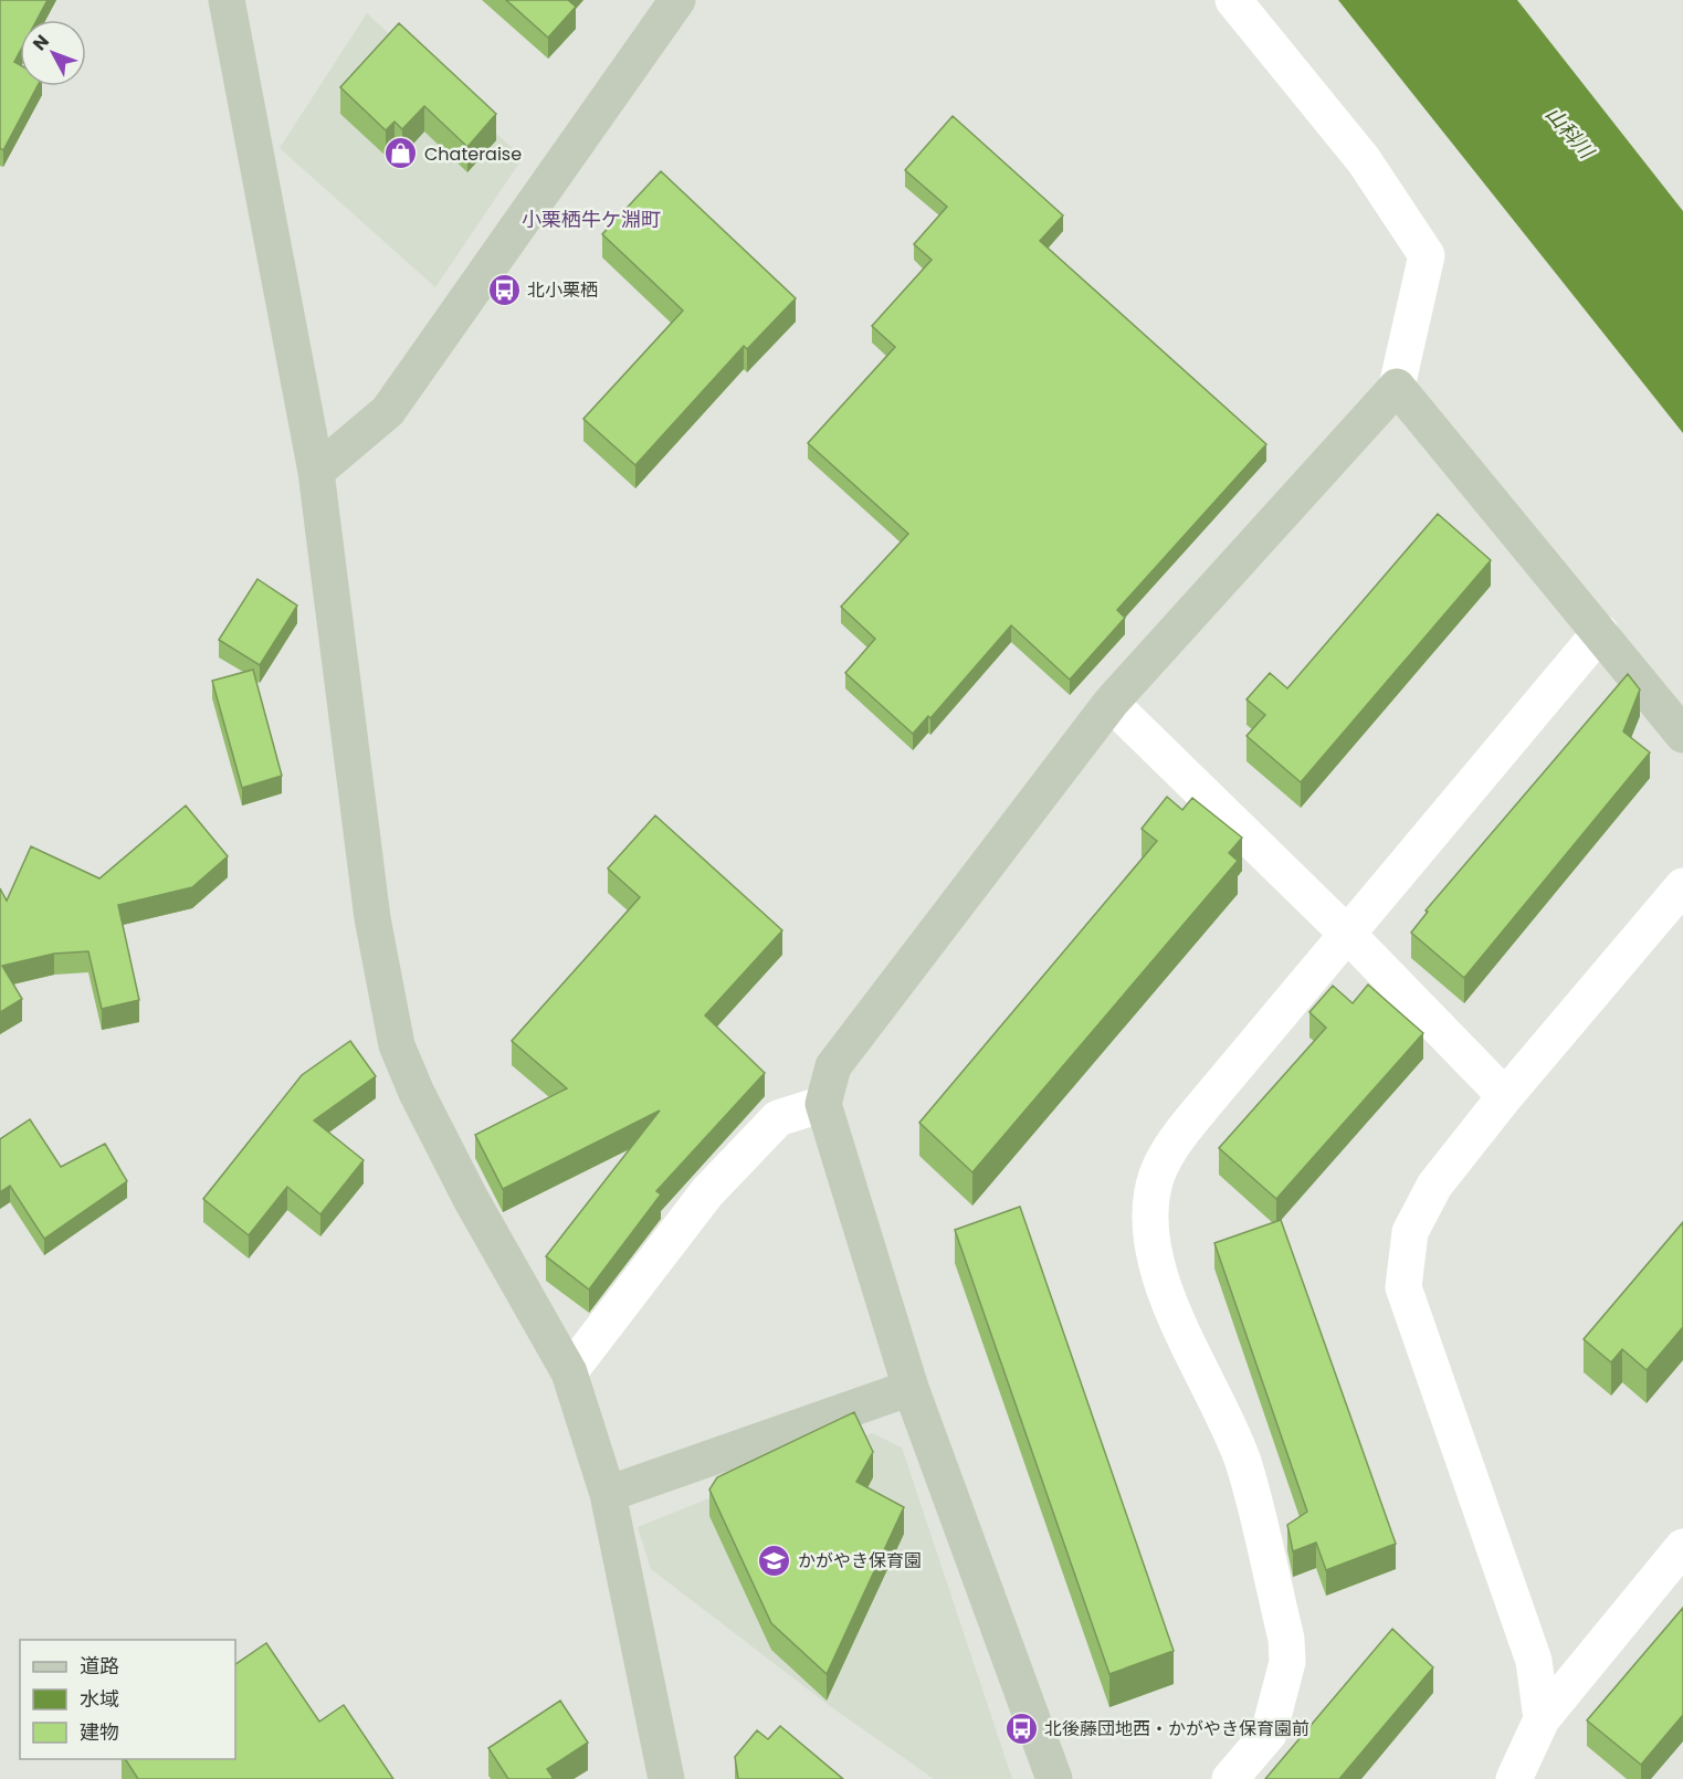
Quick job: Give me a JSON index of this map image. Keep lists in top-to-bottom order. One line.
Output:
{"districts":["小栗栖牛ケ淵町"],"water":["山科川"],"places":{"shop":["Chateraise"],"bus stop":["北小栗栖","北後藤団地西・かがやき保育園前"],"school or university":["かがやき保育園"]},"legend":["道路","水域","建物"],"north":"top left"}
